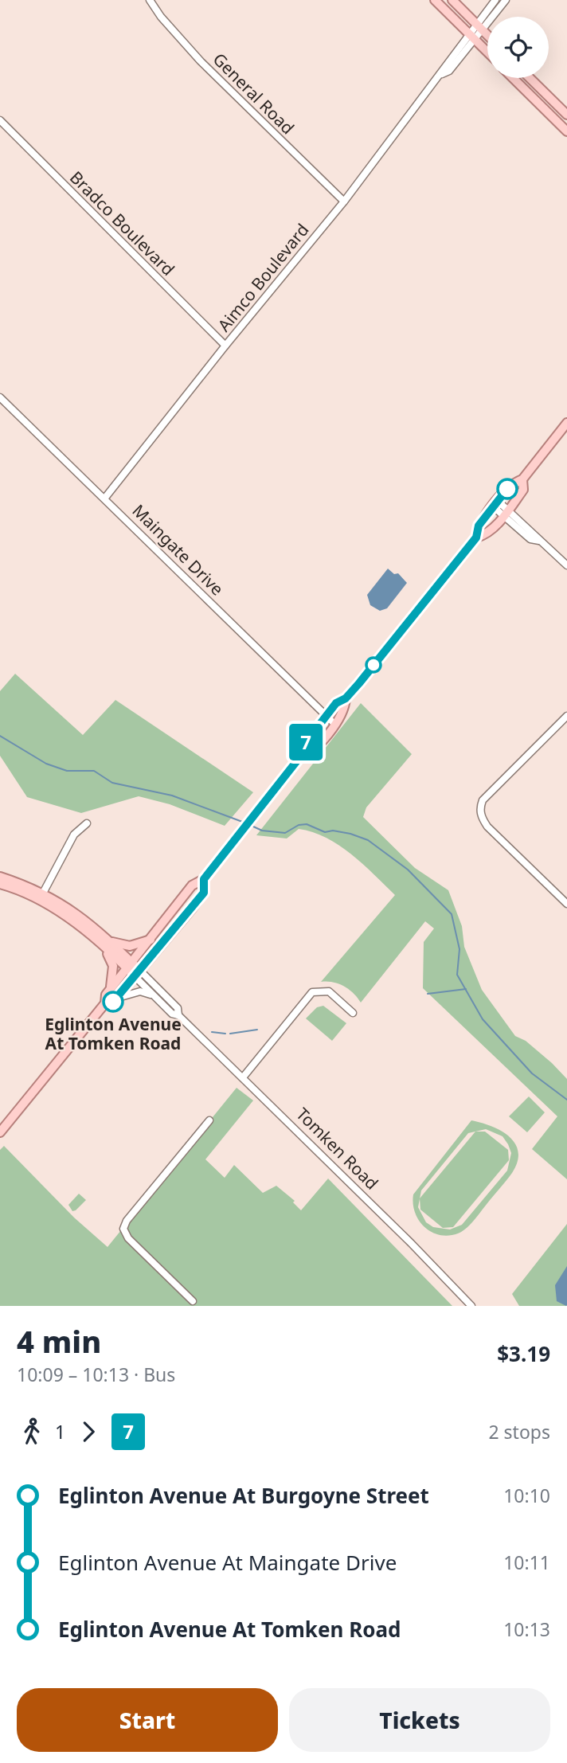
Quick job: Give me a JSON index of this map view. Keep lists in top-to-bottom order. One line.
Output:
{"streets":{"main road":["Tomken Road"],"street":["General Road","Bradco Boulevard","Aimco Boulevard","Maingate Drive"]},"crossings":[["General Road","Aimco Boulevard"],["Bradco Boulevard","Aimco Boulevard"],["Aimco Boulevard","Maingate Drive"]],"places":["Eglinton Avenue At Tomken Road"],"lines":["bus line 7"],"page":{"on_map":"7","heading":["4 min","10:09 – 10:13 · Bus","$3.19"],"legs":["1","7","2 stops"],"list":[{"name":"Eglinton Avenue At Burgoyne Street","value":"10:10"},{"name":"Eglinton Avenue At Maingate Drive","value":"10:11"},{"name":"Eglinton Avenue At Tomken Road","value":"10:13"}],"buttons":["Start","Tickets"]}}
